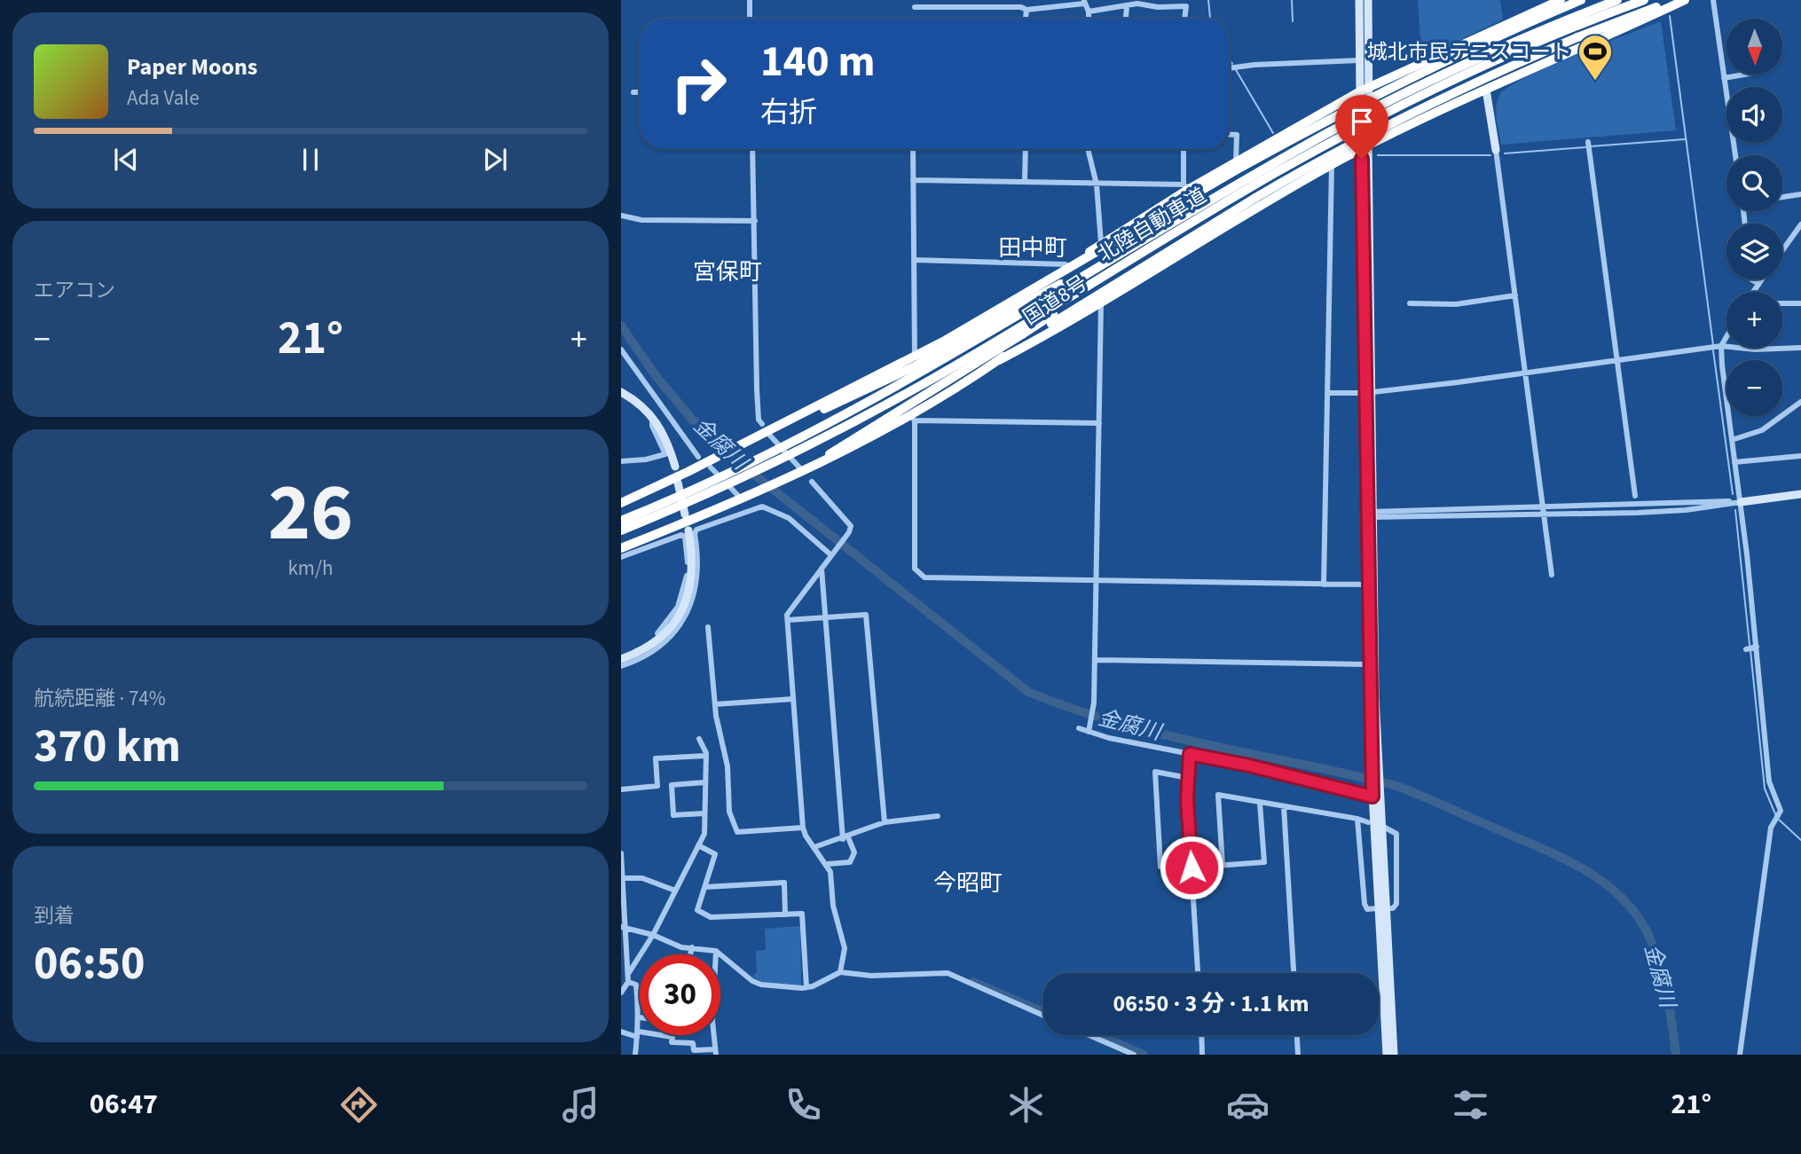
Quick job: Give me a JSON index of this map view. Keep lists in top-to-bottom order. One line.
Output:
{"streets":{"highway":["北陸自動車道","国道8号"]},"districts":["田中町","宮保町","今昭町"],"water":["金腐川"],"places":{"sports":["城北市民テニスコート"]},"north":"bottom","page":{"map_buttons":["+","−"],"turn":["140 m","右折"],"song":["Paper Moons","Ada Vale"],"tile":["エアコン",["26","km/h"],["航続距離 · 74%","370 km"],["到着","06:50"]],"heat":["−","21°","+"],"limit":"30","trip":"06:50 · 3 分 · 1.1 km","tabs":["06:47","21°"]}}
